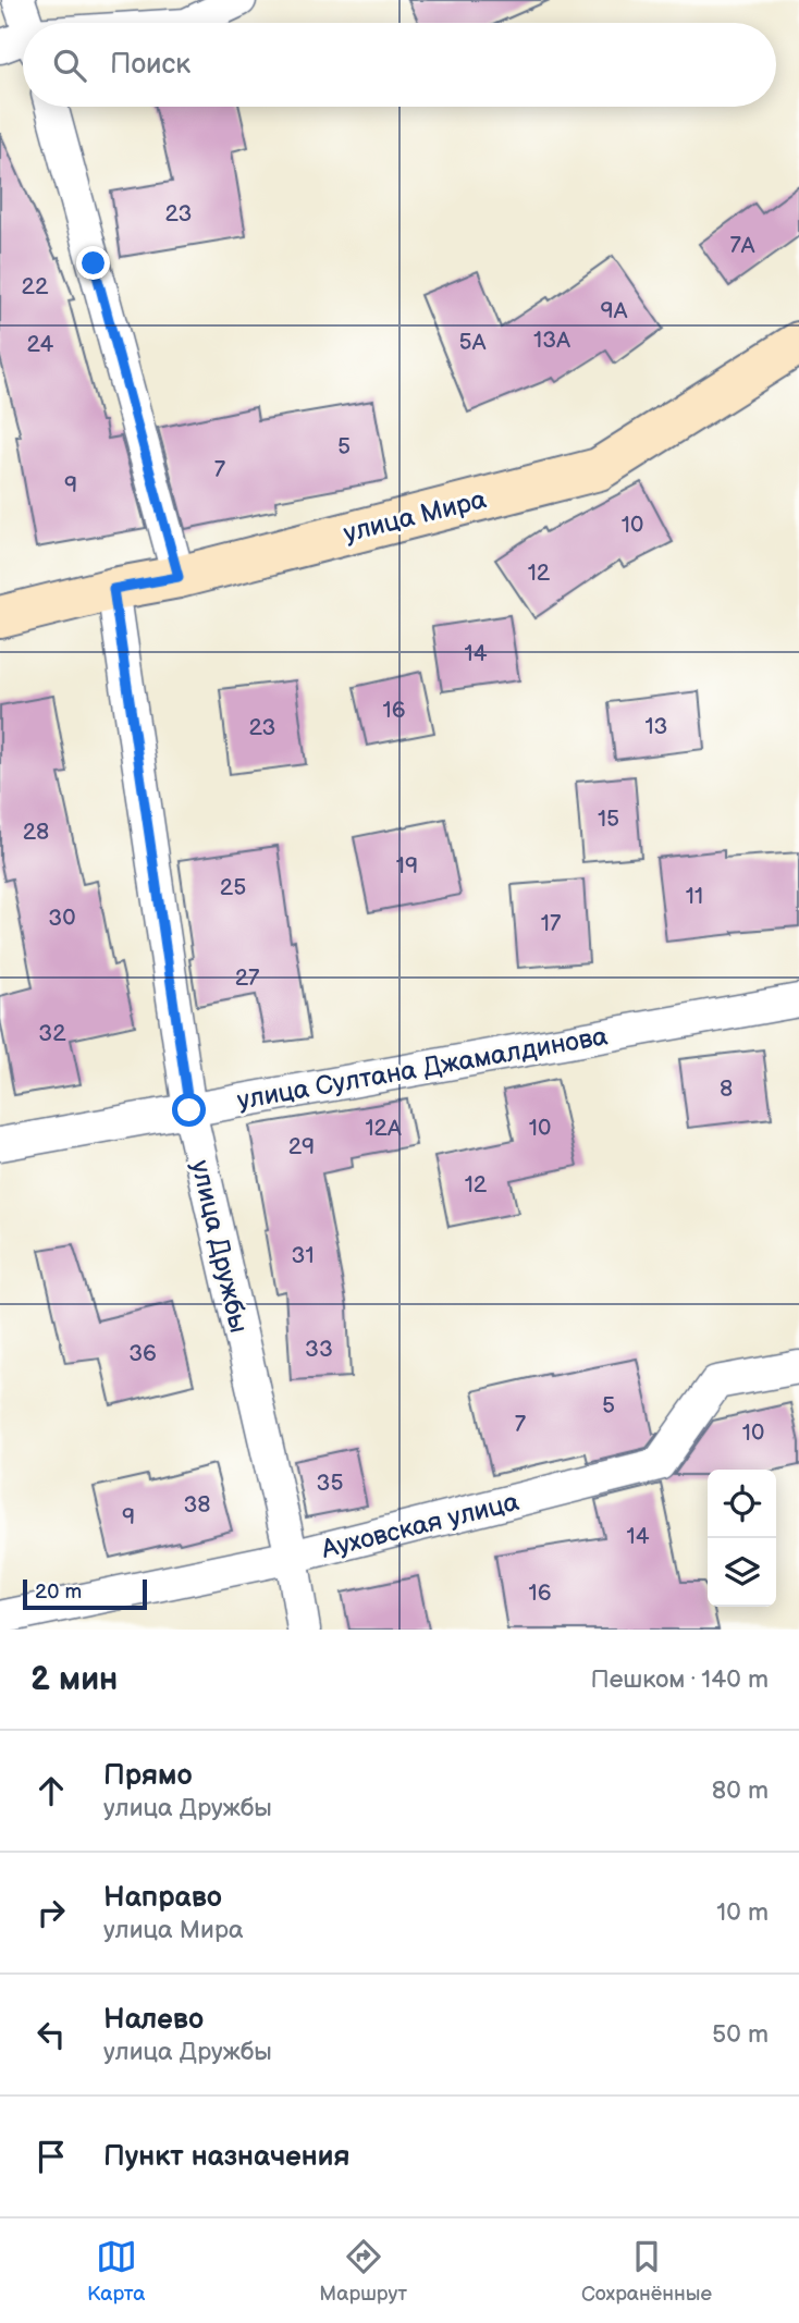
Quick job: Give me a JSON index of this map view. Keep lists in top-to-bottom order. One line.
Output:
{"streets":{"main road":["улица Мира"],"street":["улица Султана Джамалдинова","улица Дружбы","Ауховская улица"]},"crossings":[["улица Мира","улица Дружбы"],["улица Султана Джамалдинова","улица Дружбы"],["улица Дружбы","Ауховская улица"]],"house_numbers":["23","7А","22","9А","13А","5А","24","5","7","9","10","12","14","16","13","23","15","28","19","25","11","30","17","27","32","8","12А","10","29","12","31","33","36","5","7","10","35","38","9","14","16"],"scale_bar":"20 m","page":{"search":"Поиск","scale":"20 m","heading":["2 мин","Пешком · 140 m"],"list":[["Прямо","улица Дружбы","80 m"],["Направо","улица Мира","10 m"],["Налево","улица Дружбы","50 m"],"Пункт назначения"],"nav":["Карта","Маршрут","Сохранённые"]}}
